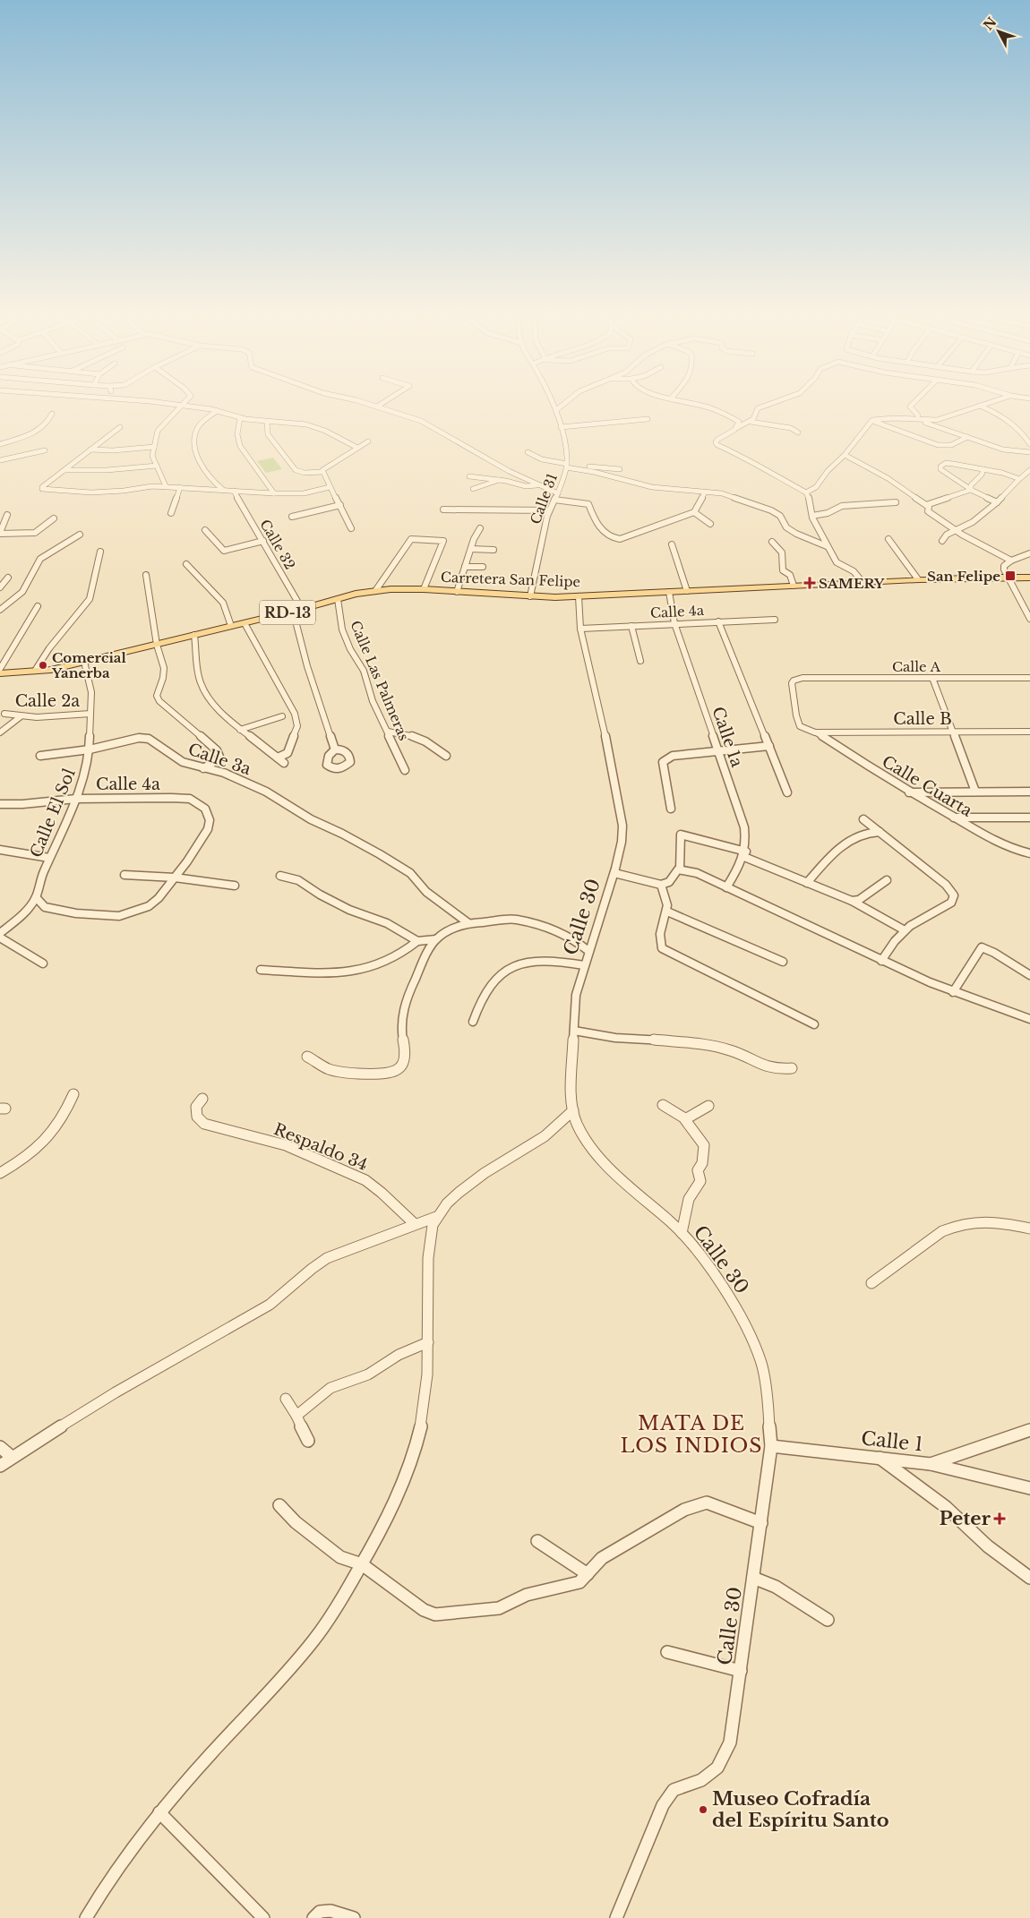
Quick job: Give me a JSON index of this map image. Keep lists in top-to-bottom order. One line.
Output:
{"streets":{"main road":["Carretera San Felipe","RD-13"],"street":["Calle 31","Calle 32","Calle 4a","Calle A","Calle Las Palmeras","Calle 2a","Calle B","Calle 1a","Calle 3a","Calle Cuarta","Calle El Sol","Calle 30","Respaldo 34","Calle 1"]},"crossings":[["Calle 31","Carretera San Felipe"],["Calle 32","Carretera San Felipe"],["Carretera San Felipe","Calle Las Palmeras"],["Carretera San Felipe","Calle 1a"],["Carretera San Felipe","Calle El Sol"],["Carretera San Felipe","Calle 30"],["Calle 4a","Calle 1a"],["Calle 4a","Calle El Sol"],["Calle 4a","Calle 30"],["Calle A","Calle Cuarta"],["Calle 2a","Calle El Sol"],["Calle B","Calle Cuarta"],["Calle 3a","Calle El Sol"],["Calle 30","Calle 1"]],"districts":["MATA DE LOS INDIOS"],"places":{"transit":["San Felipe"],"health":["SAMERY","Peter"],"other":["Comercial Yanerba","Museo Cofradía del Espíritu Santo"]},"north":"top left"}
